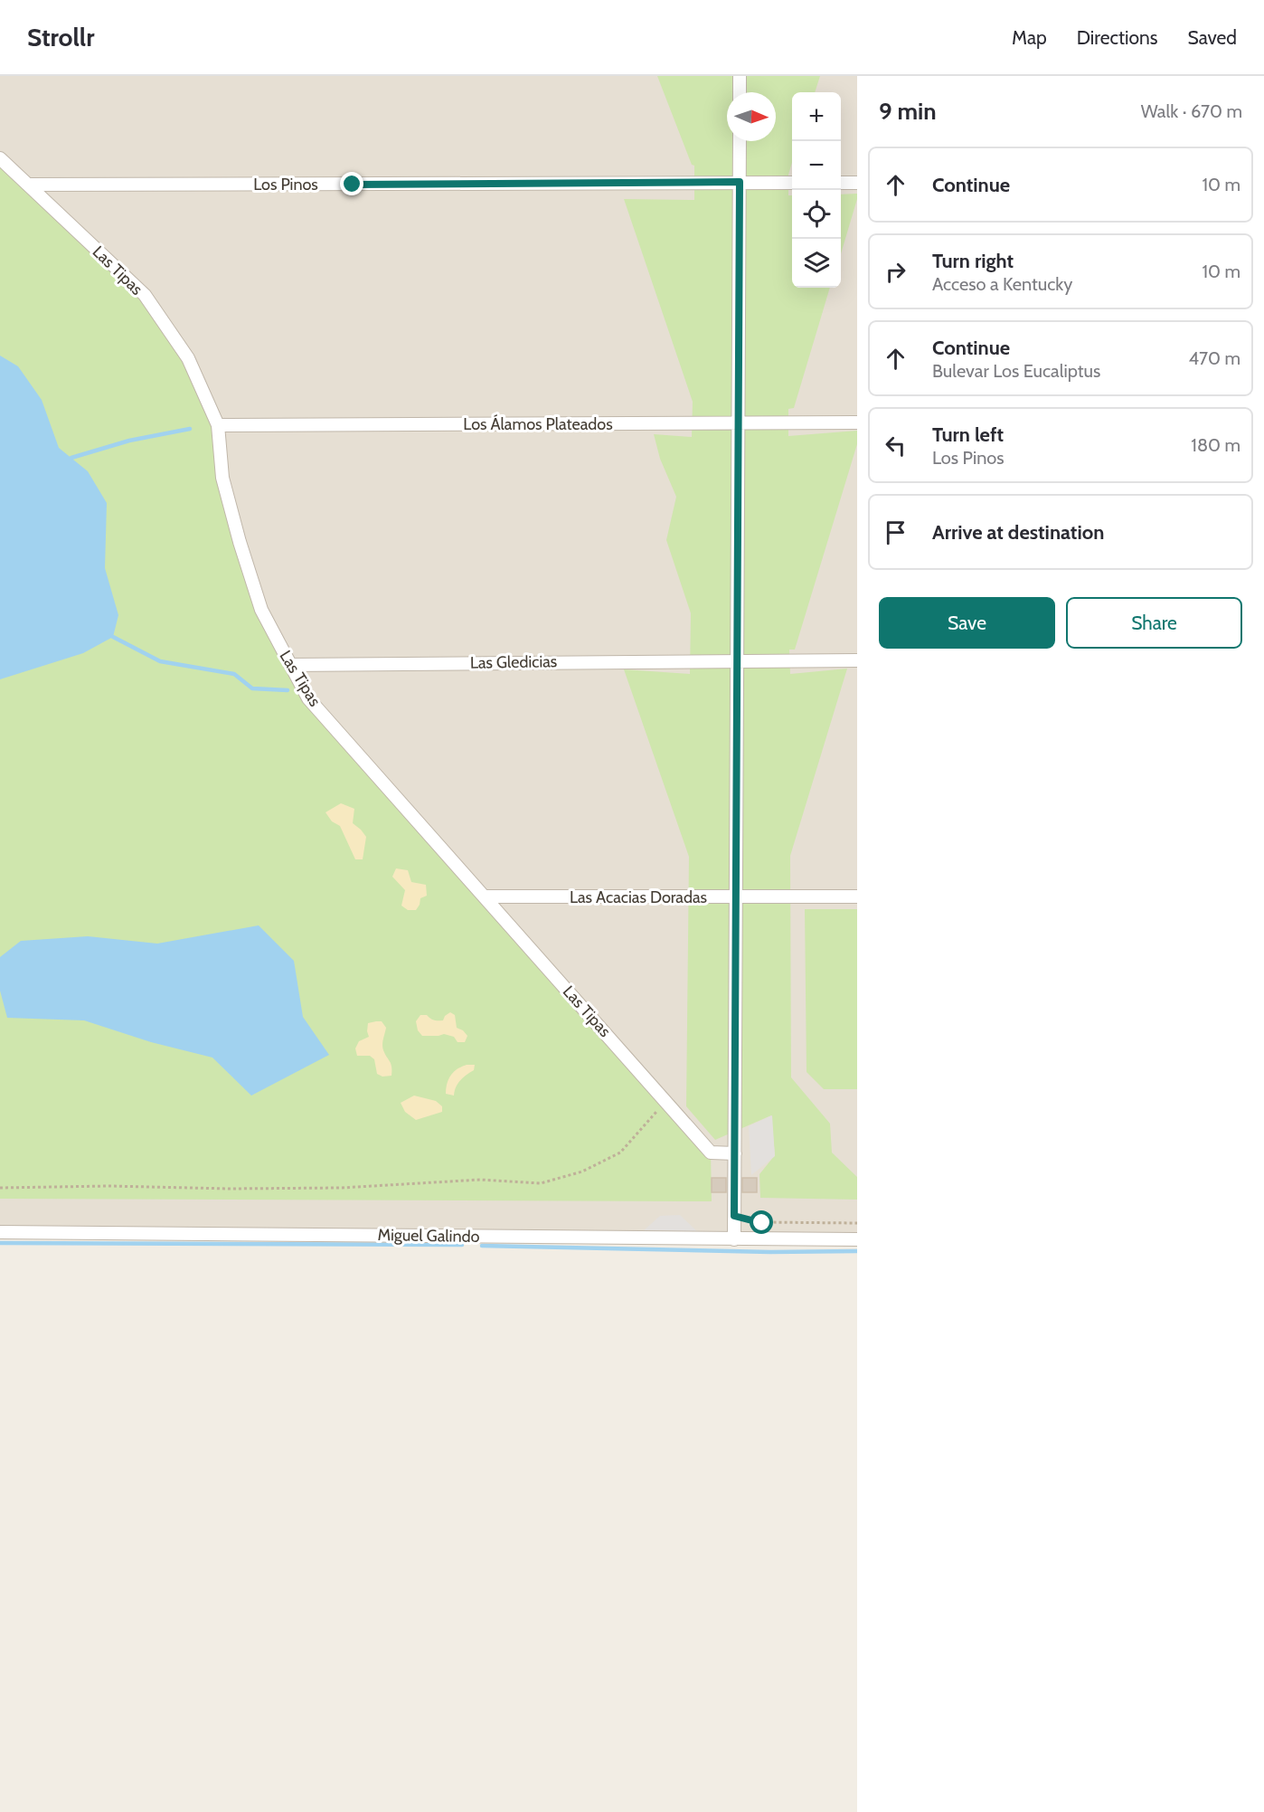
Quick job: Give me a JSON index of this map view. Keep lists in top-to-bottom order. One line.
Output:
{"streets":{"street":["Los Pinos","Las Tipas","Los Álamos Plateados","Las Gledicias","Las Acacias Doradas","Miguel Galindo"]},"crossings":[["Los Pinos","Las Tipas"],["Las Tipas","Los Álamos Plateados"],["Las Tipas","Las Gledicias"],["Las Tipas","Las Acacias Doradas"]],"north":"right","page":{"header":"Strollr","nav":["Map","Directions","Saved"],"heading":["9 min","Walk · 670 m"],"map_buttons":["+","−"],"list":[["Continue","10 m"],["Turn right","Acceso a Kentucky","10 m"],["Continue","Bulevar Los Eucaliptus","470 m"],["Turn left","Los Pinos","180 m"],"Arrive at destination"],"buttons":["Save","Share"]}}
